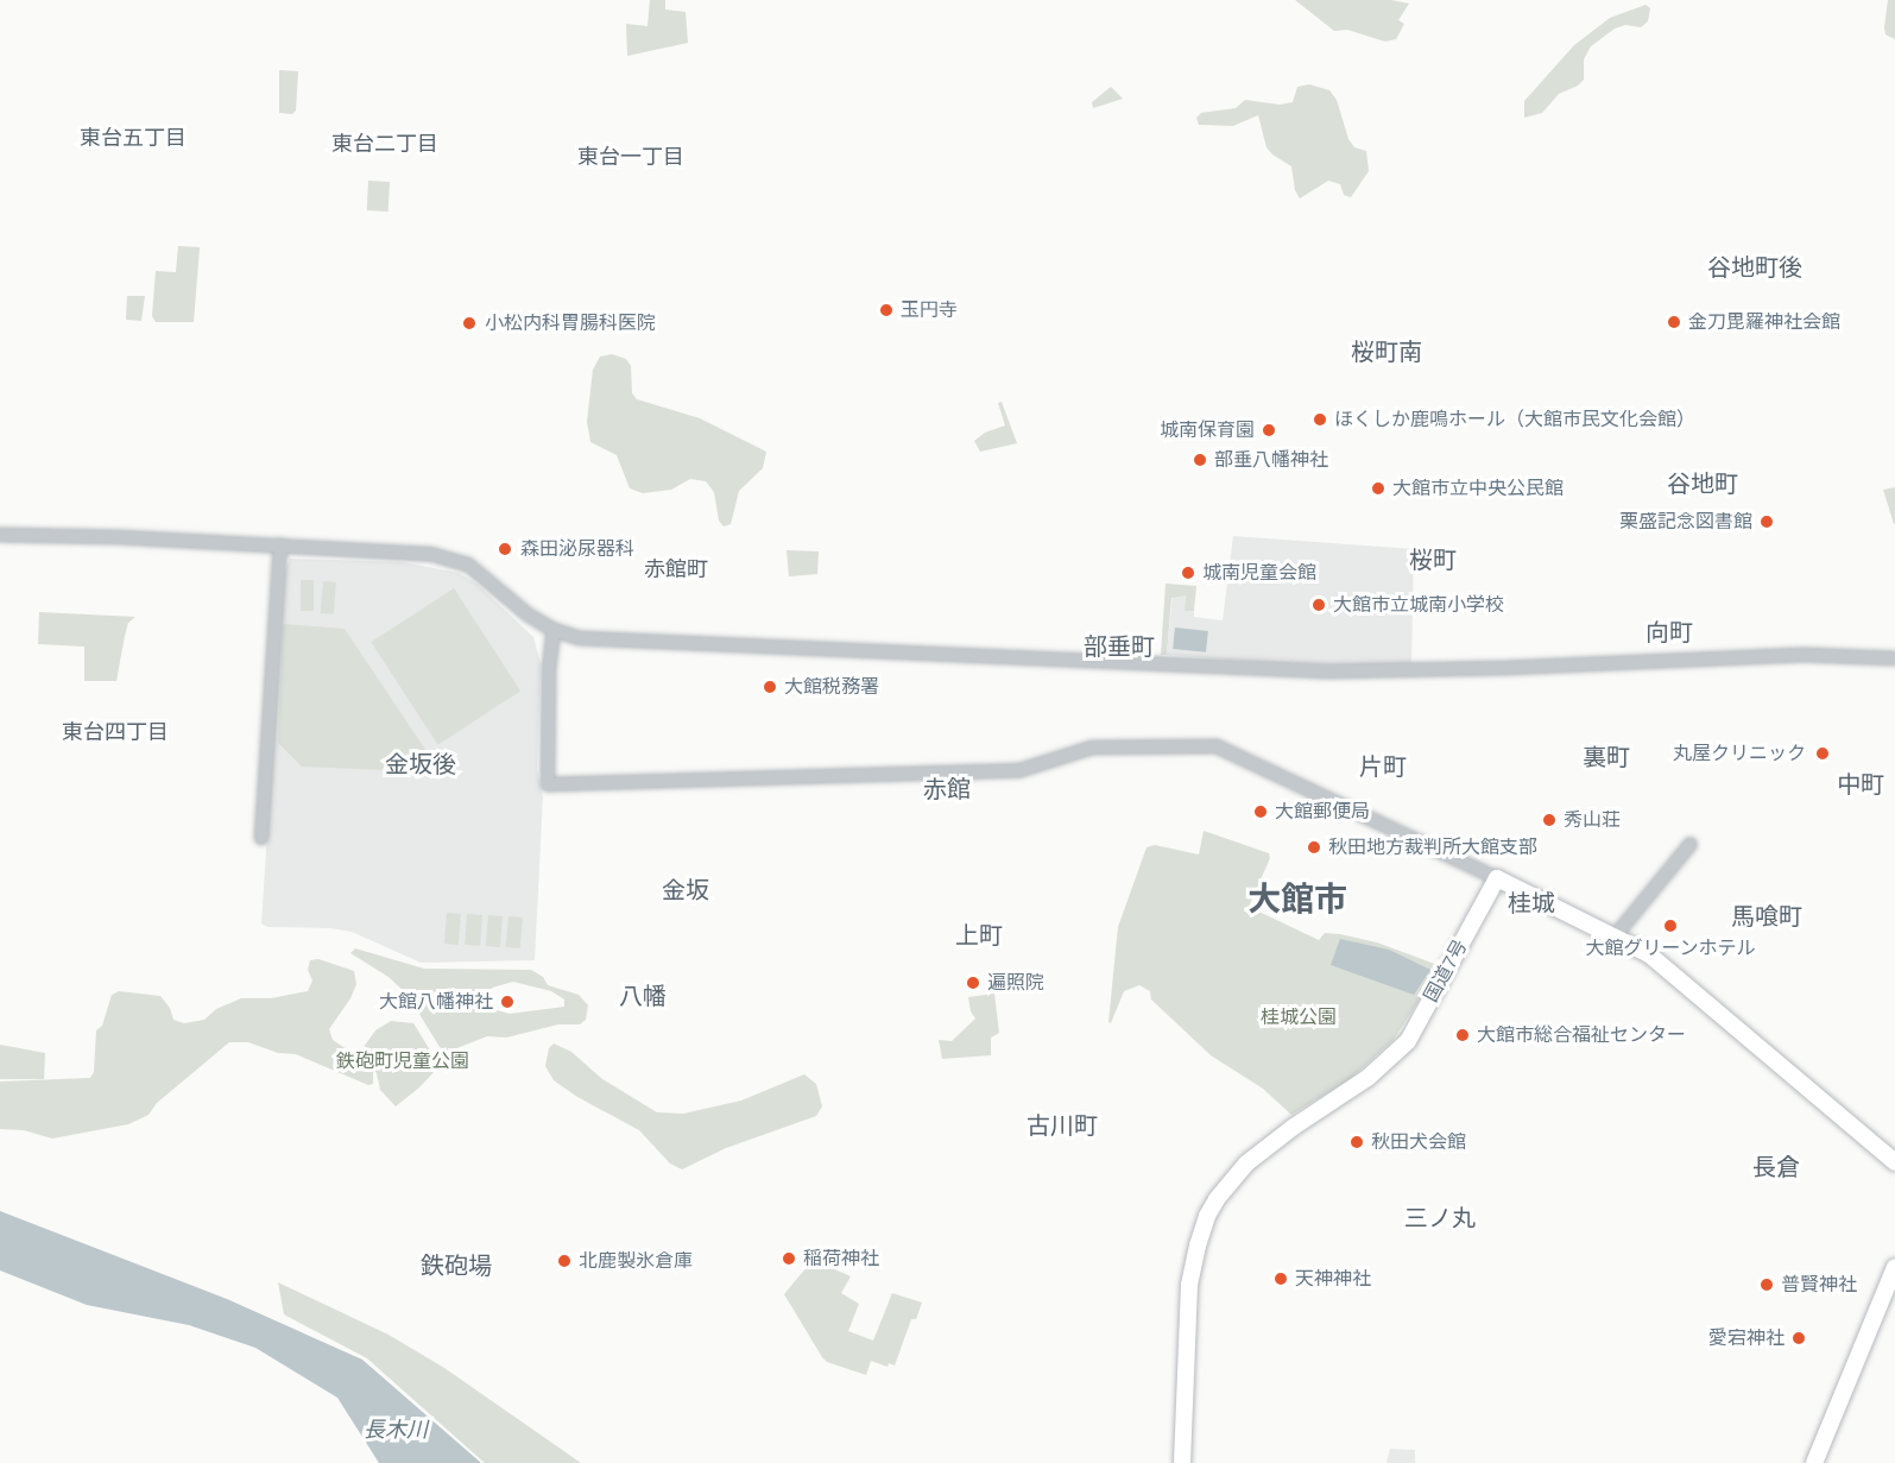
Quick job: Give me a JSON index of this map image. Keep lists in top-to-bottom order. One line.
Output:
{"streets":{"main road":["国道7号"]},"districts":["東台五丁目","東台二丁目","東台一丁目","谷地町後","桜町南","谷地町","桜町","赤館町","向町","部垂町","東台四丁目","裏町","金坂後","片町","中町","赤館","金坂","大館市","桂城","馬喰町","上町","八幡","古川町","長倉","三ノ丸","鉄砲場"],"water":["長木川"],"parks":["桂城公園","鉄砲町児童公園"],"places":["玉円寺","金刀毘羅神社会館","小松内科胃腸科医院","ほくしか鹿鳴ホール（大館市民文化会館）","城南保育園","部垂八幡神社","大館市立中央公民館","栗盛記念図書館","森田泌尿器科","城南児童会館","大館市立城南小学校","大館税務署","丸屋クリニック","大館郵便局","秀山荘","秋田地方裁判所大館支部","大館グリーンホテル","遍照院","大館八幡神社","大館市総合福祉センター","秋田犬会館","稲荷神社","北鹿製氷倉庫","天神神社","普賢神社","愛宕神社"]}
